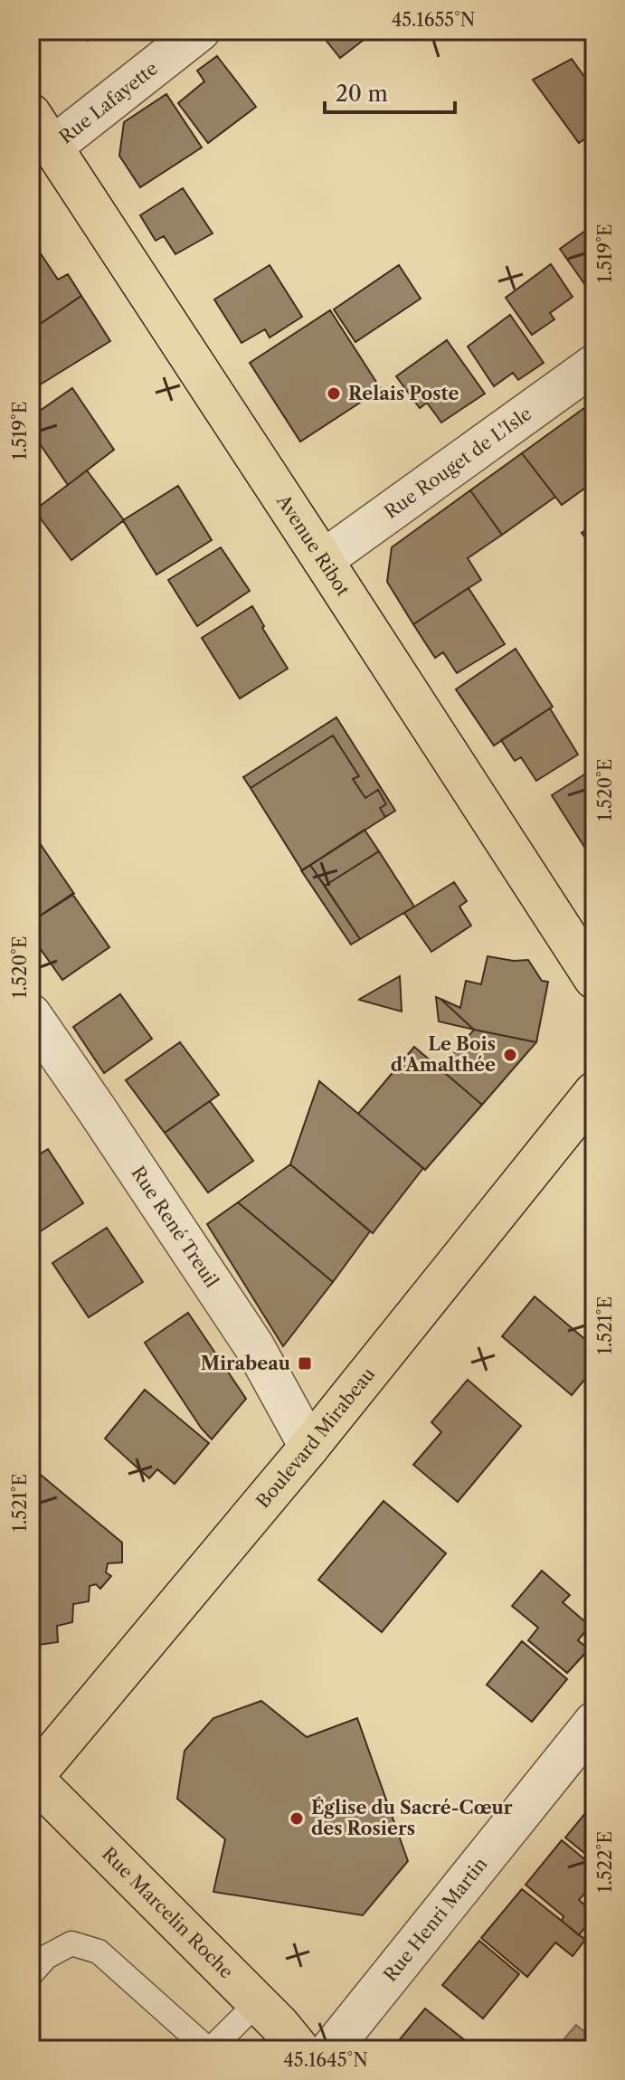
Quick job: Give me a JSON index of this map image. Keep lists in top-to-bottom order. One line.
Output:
{"streets":{"main road":["Avenue Ribot","Boulevard Mirabeau","Rue Marcelin Roche"],"street":["Rue Lafayette","Rue Rouget de L'Isle","Rue René Treuil","Rue Henri Martin"]},"crossings":[["Rue Lafayette","Avenue Ribot"],["Rue Rouget de L'Isle","Avenue Ribot"],["Rue René Treuil","Boulevard Mirabeau"],["Boulevard Mirabeau","Rue Marcelin Roche"]],"places":{"other":["Relais Poste","Le Bois d'Amalthée","Église du Sacré-Cœur des Rosiers"],"transit":["Mirabeau"]},"scale_bar":"20 m","coordinates":["45.1655°N","1.519°E","1.520°E","1.521°E","1.522°E","45.1645°N"]}
